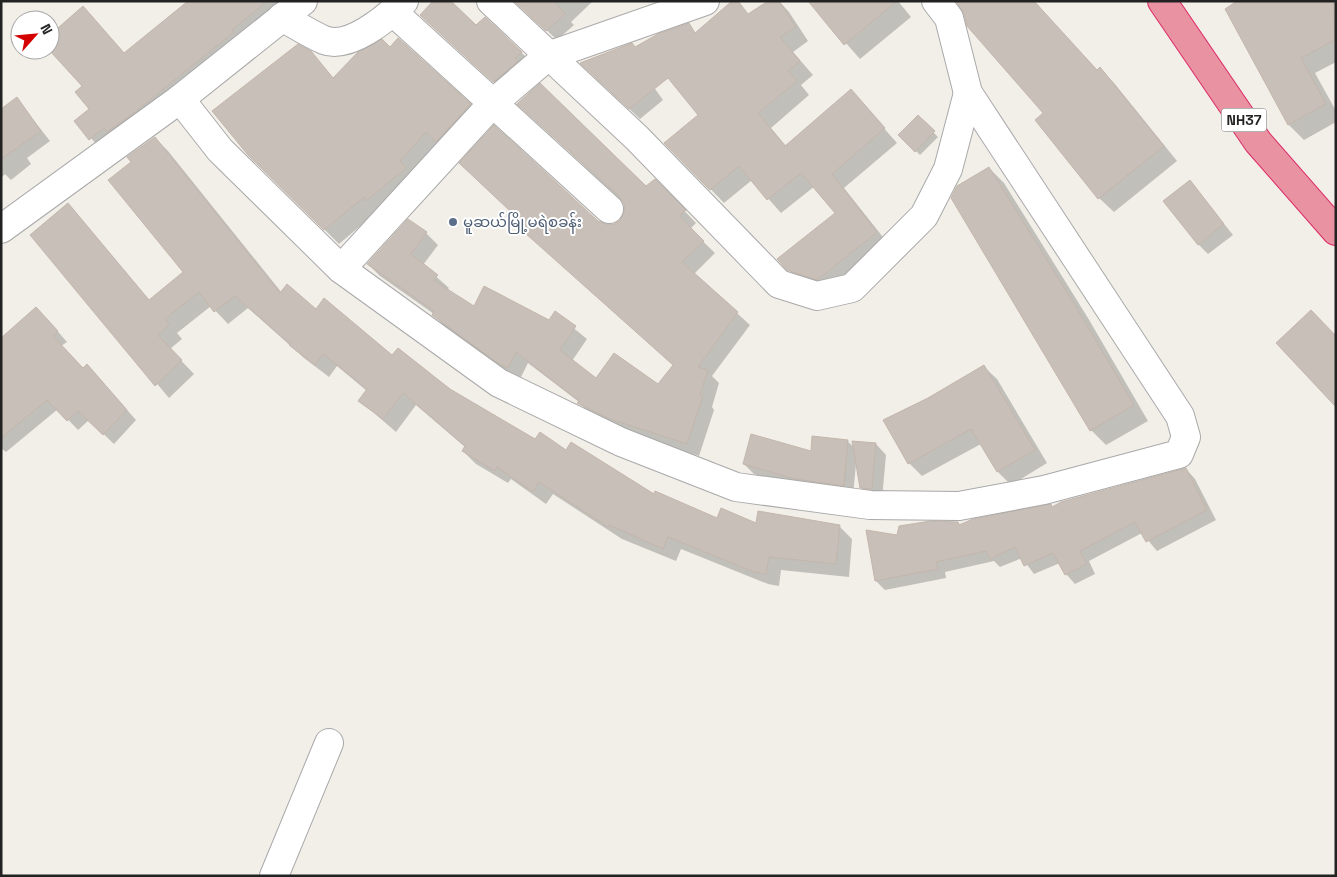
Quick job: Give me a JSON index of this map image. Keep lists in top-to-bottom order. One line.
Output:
{"streets":{"highway":["NH37"]},"places":["မူဆယ်မြို့မရဲစခန်း"],"north":"top right"}
